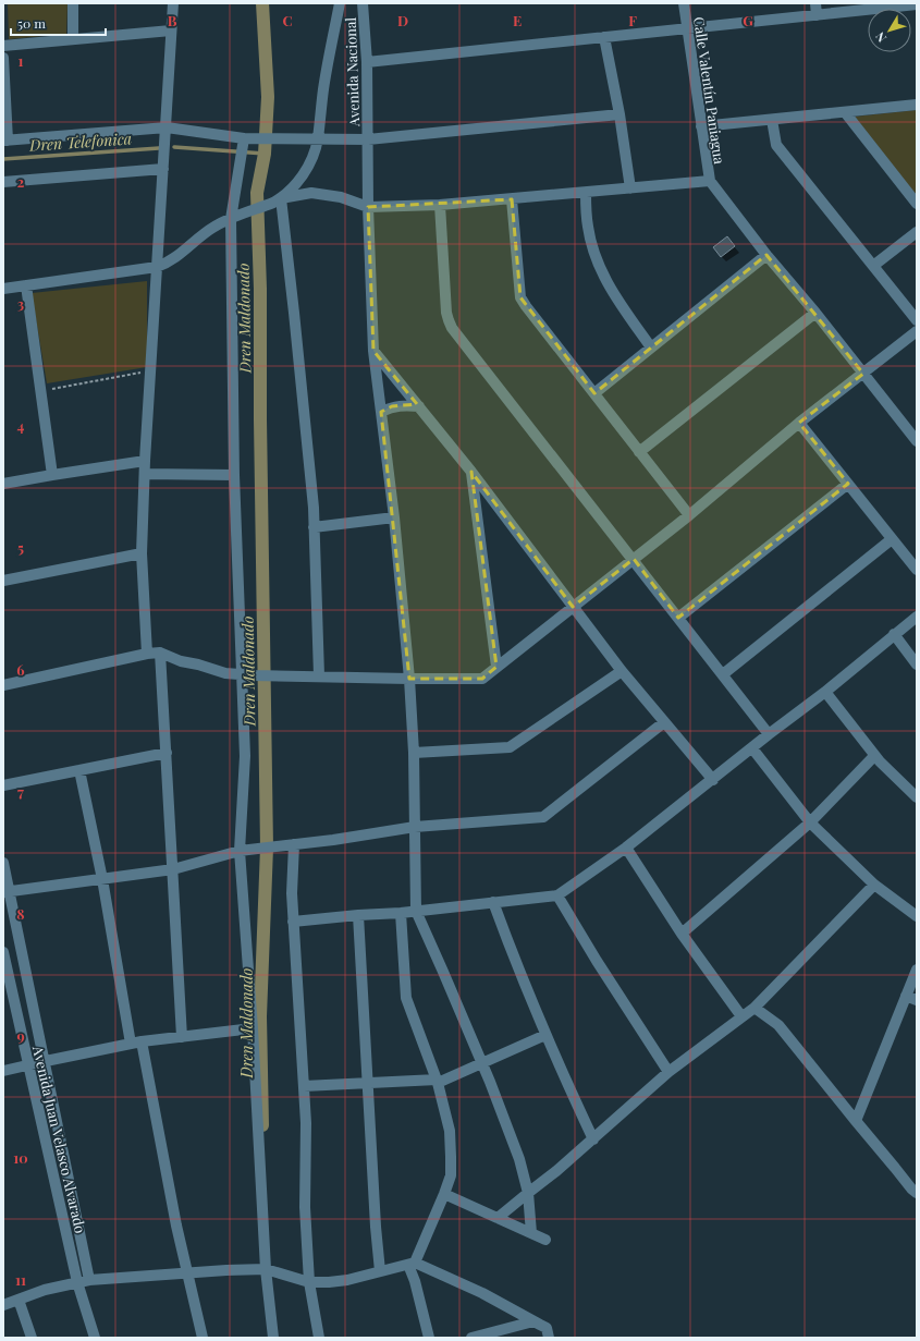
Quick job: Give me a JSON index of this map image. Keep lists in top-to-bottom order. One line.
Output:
{"streets":{"street":["Avenida Nacional","Calle Valentín Paniagua","Avenida Juan Velasco Alvarado"]},"water":["Dren Telefonica","Dren Maldonado"],"scale_bar":"50 m","north":"bottom left","grid":{"columns":["B","C","D","E","F","G"],"rows":["1","2","3","4","5","6","7","8","9","10","11"]}}
